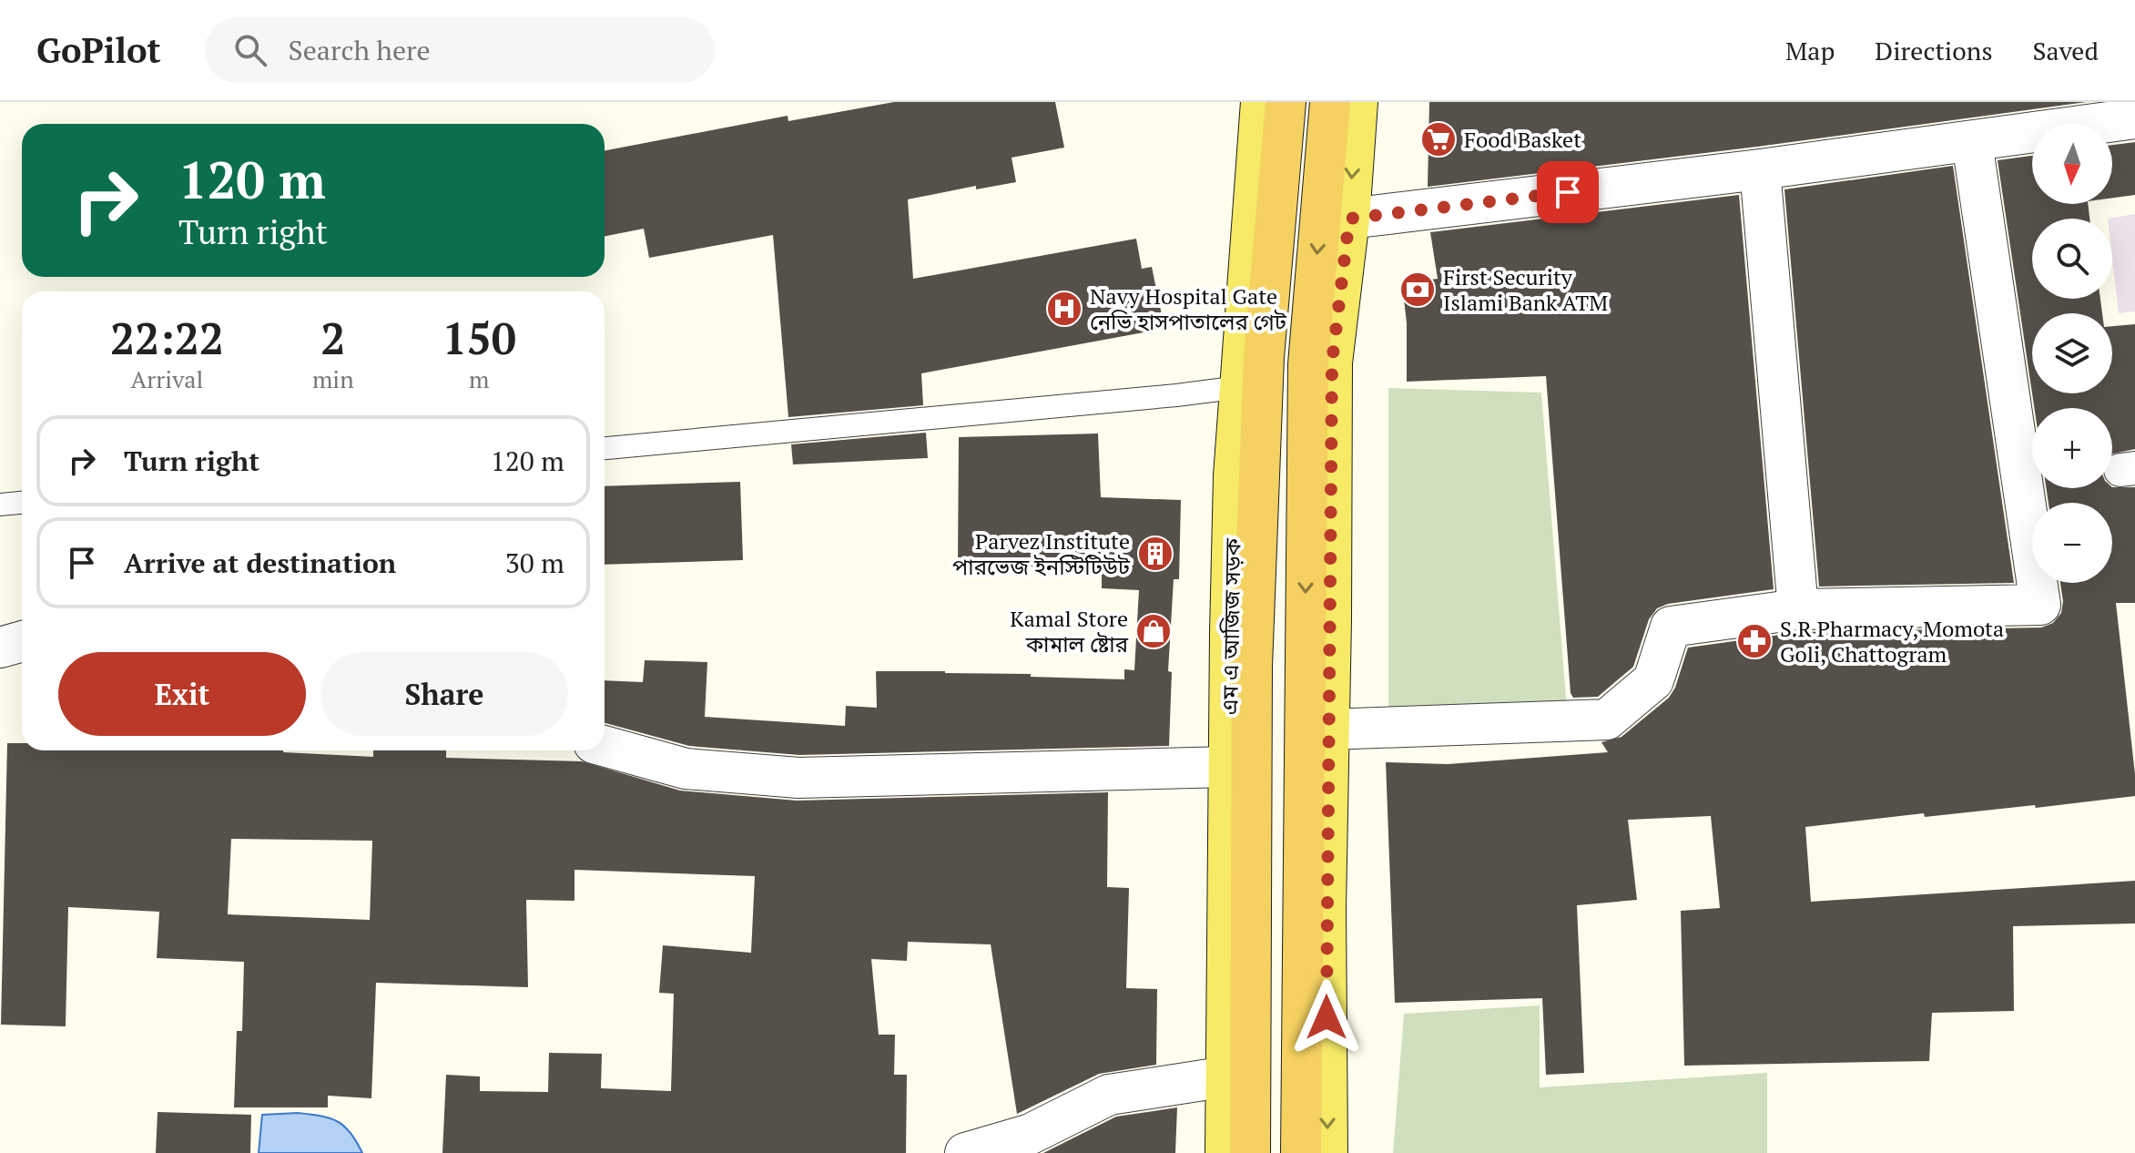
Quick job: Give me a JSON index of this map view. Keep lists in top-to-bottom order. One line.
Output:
{"streets":{"main road":["এম এ আজিজ সড়ক"]},"places":{"supermarket":["Food Basket"],"bank":["First Security Islami Bank ATM"],"hospital":["Navy Hospital Gate নেভি হাসপাতালের গেট"],"building":["Parvez Institute পারভেজ ইনস্টিটিউট"],"shop":["Kamal Store কামাল ষ্টোর"],"pharmacy":["S.R Pharmacy, Momota Goli, Chattogram"]},"north":"bottom","page":{"header":"GoPilot","search":"Search here","nav":["Map","Directions","Saved"],"map_buttons":["+","−"],"turn":["120 m","Turn right"],"eta":["22:22","Arrival","2","min","150","m"],"list":[{"name":"Turn right","value":"120 m"},{"name":"Arrive at destination","value":"30 m"}],"buttons":["Exit","Share"]}}
